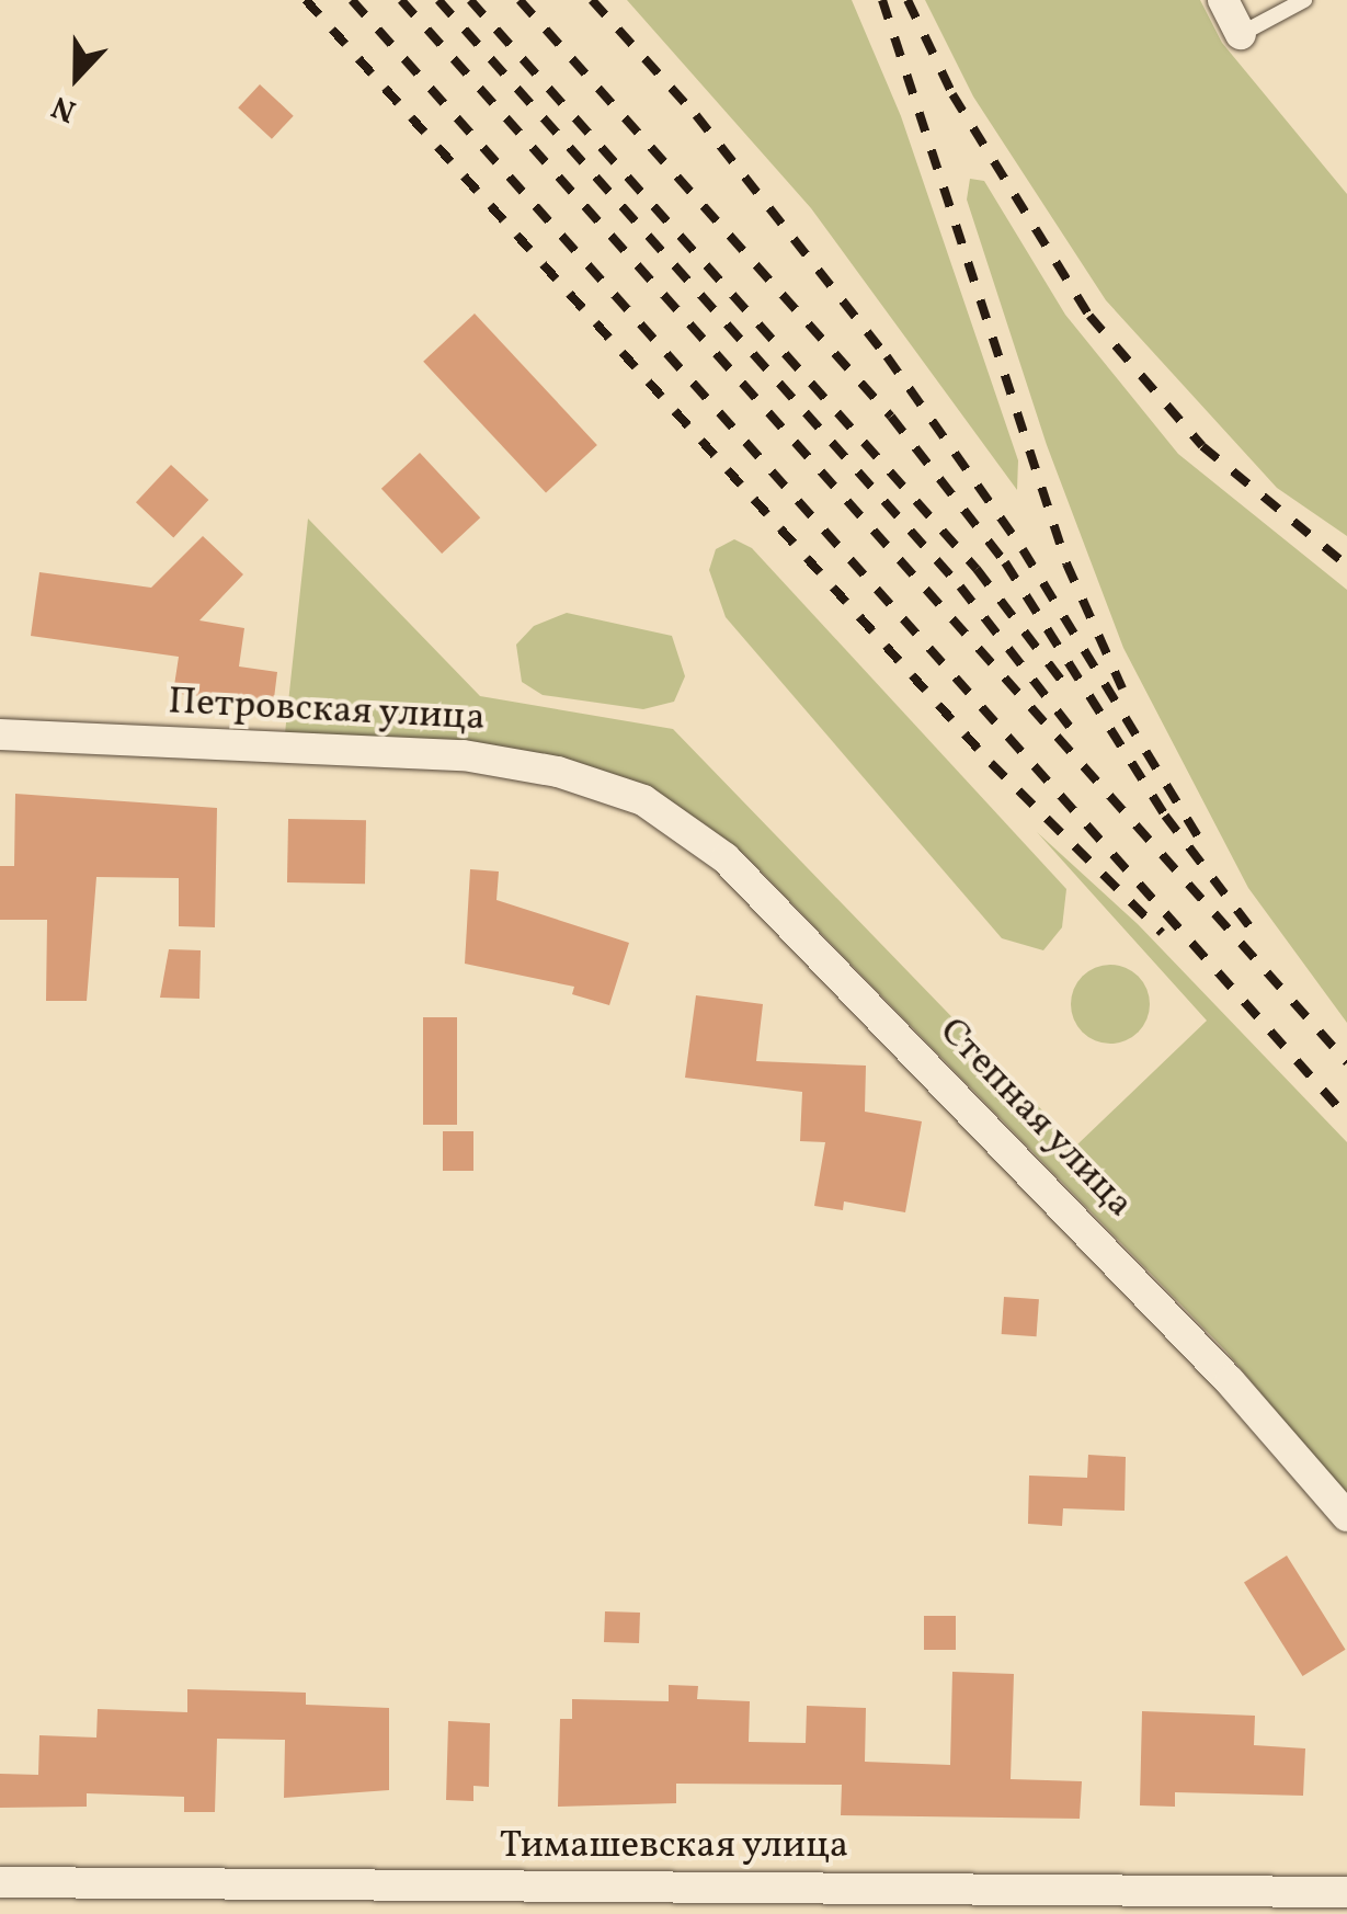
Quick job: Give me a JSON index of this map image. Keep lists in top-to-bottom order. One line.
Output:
{"streets":{"street":["Петровская улица","Степная улица","Тимашевская улица"]},"crossings":[["Петровская улица","Степная улица"]],"north":"bottom"}
